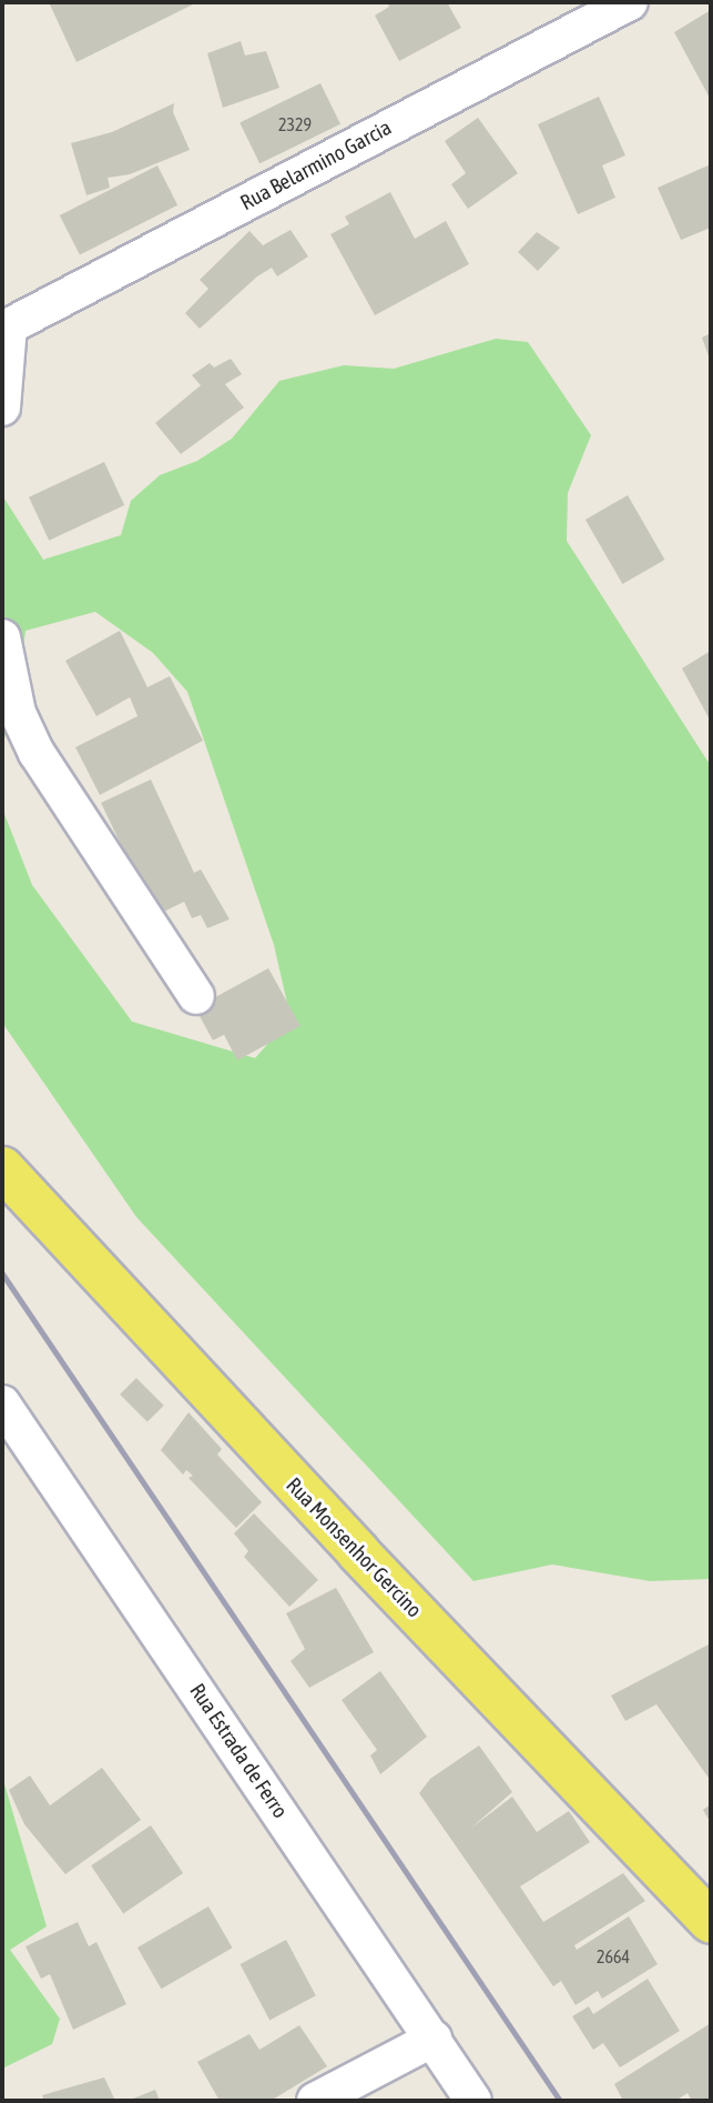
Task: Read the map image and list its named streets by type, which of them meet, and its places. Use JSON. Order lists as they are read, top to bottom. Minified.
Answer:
{"streets":{"main road":["Rua Monsenhor Gercino"],"street":["Rua Belarmino Garcia","Rua Estrada de Ferro"]},"house_numbers":["2329","2664"]}
